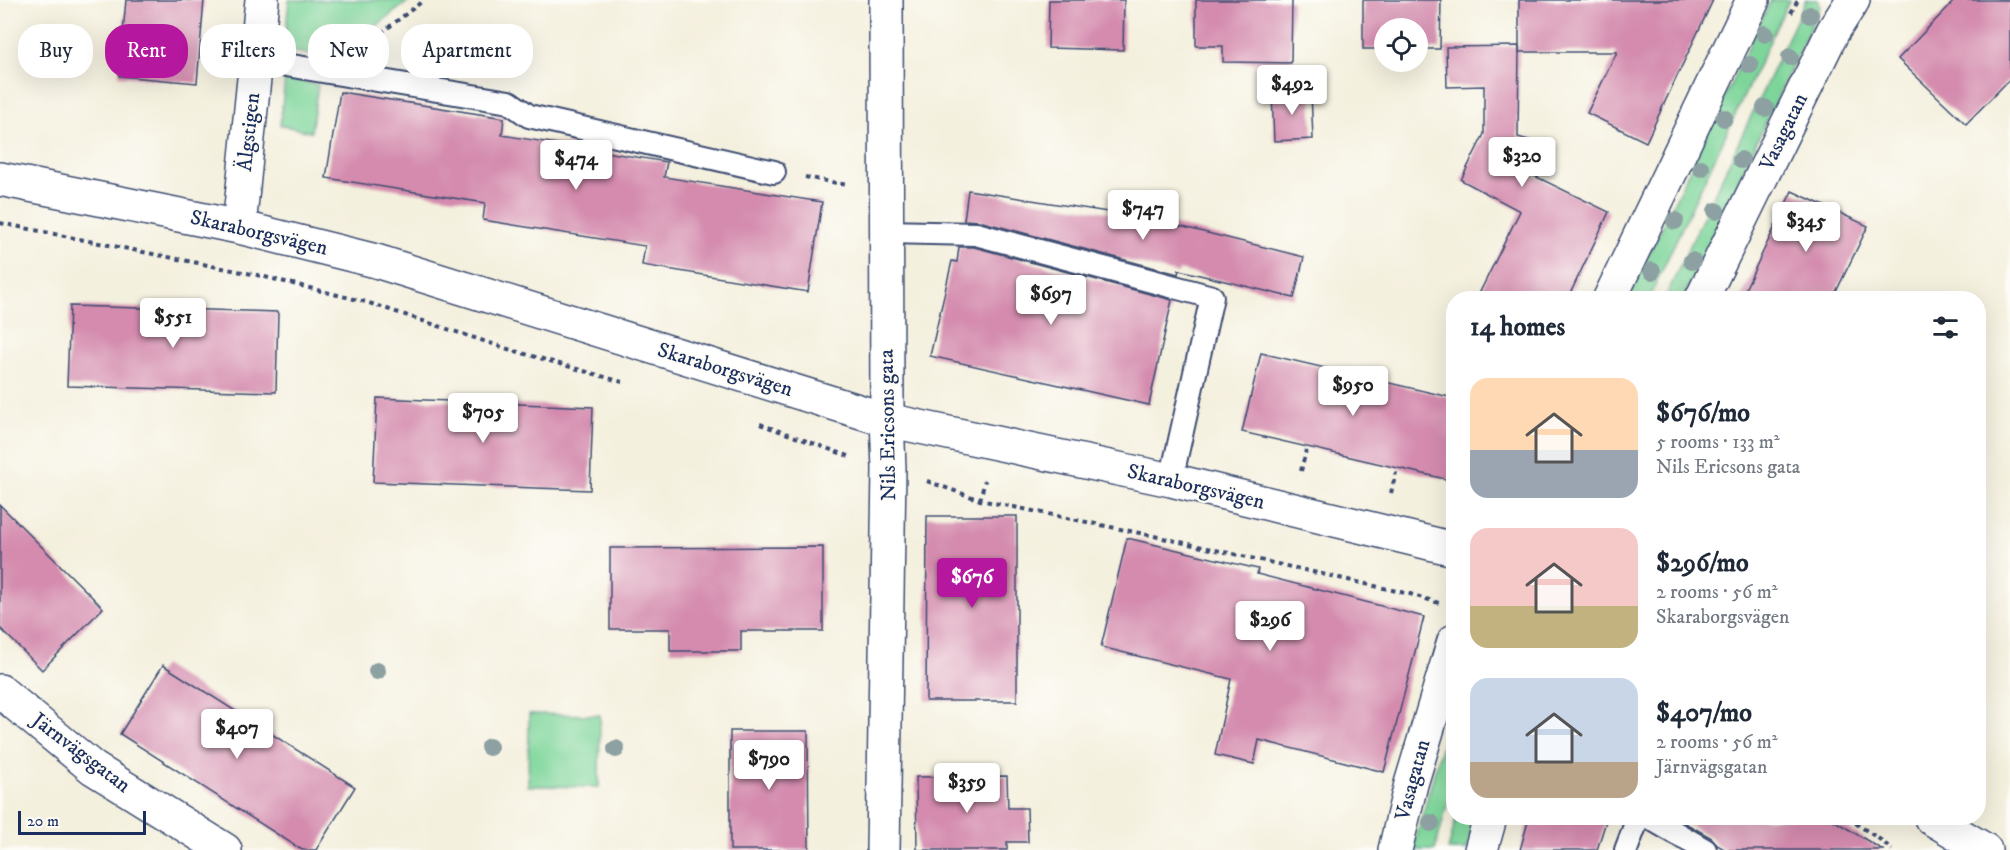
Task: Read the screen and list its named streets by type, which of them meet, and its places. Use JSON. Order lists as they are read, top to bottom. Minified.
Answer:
{"streets":{"street":["Älgstigen","Vasagatan","Skaraborgsvägen","Nils Ericsons gata","Järnvägsgatan"]},"crossings":[["Älgstigen","Skaraborgsvägen"],["Skaraborgsvägen","Nils Ericsons gata"]],"scale_bar":"20 m","page":{"chip":["Buy","Rent","Filters","New","Apartment"],"price":["$492","$320","$474","$747","$345","$697","$551","$950","$705","$676","$296","$407","$790","$359"],"heading":"14 homes","list":[{"name":"$676/mo","note":"5 rooms · 133 m² · Nils Ericsons gata"},{"name":"$296/mo","note":"2 rooms · 56 m² · Skaraborgsvägen"},{"name":"$407/mo","note":"2 rooms · 56 m² · Järnvägsgatan"}],"scale":"20 m"}}
